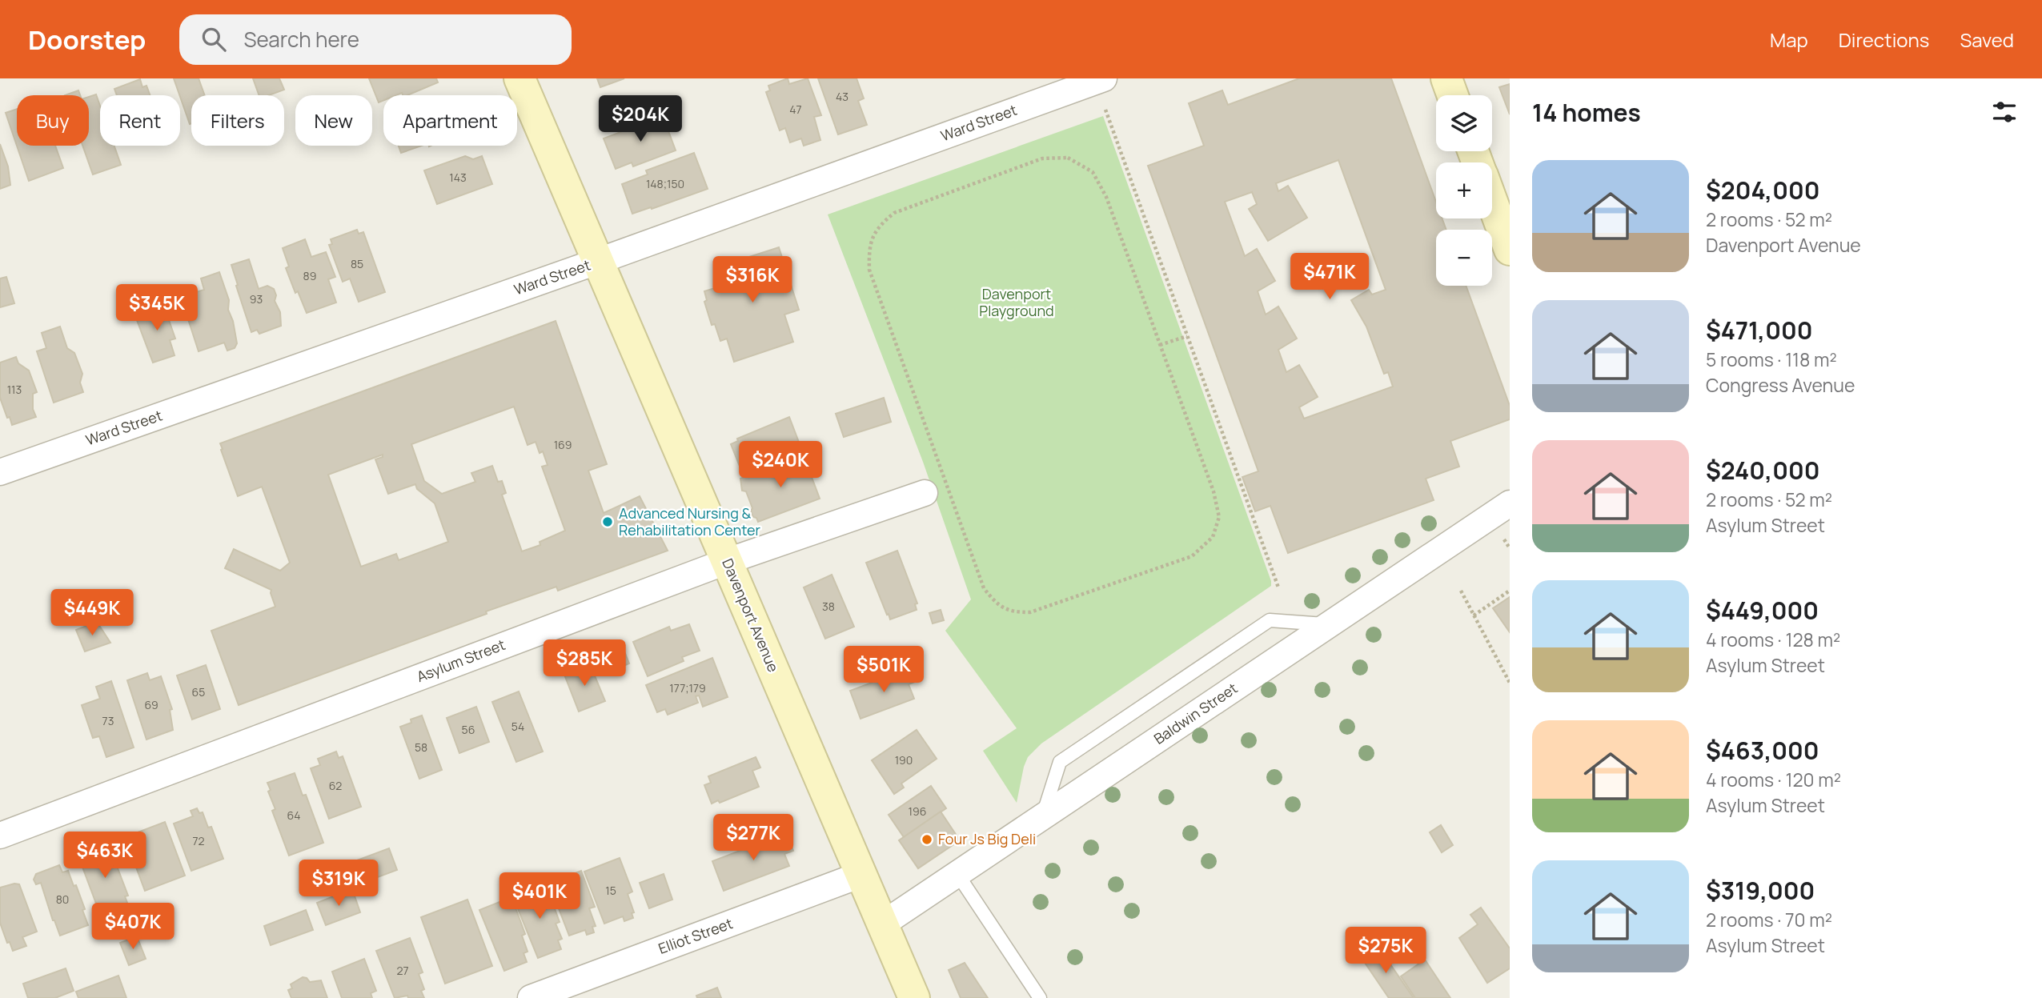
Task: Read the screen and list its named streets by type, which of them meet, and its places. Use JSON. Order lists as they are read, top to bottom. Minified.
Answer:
{"streets":{"main road":["Davenport Avenue"],"street":["Ward Street","Asylum Street","Baldwin Street","Elliot Street"]},"crossings":[["Ward Street","Davenport Avenue"],["Davenport Avenue","Asylum Street"],["Davenport Avenue","Baldwin Street"],["Davenport Avenue","Elliot Street"]],"parks":["Davenport Playground"],"places":["Advanced Nursing & Rehabilitation Center","Four Js Big Deli"],"house_numbers":["43","47","143","148;150","85","89","93","113","169","38","177;179","65","69","73","54","56","58","190","62","196","64","72","15","80","27"],"page":{"header":"Doorstep","search":"Search here","nav":["Map","Directions","Saved"],"heading":"14 homes","map_buttons":["+","−"],"price":["$204K","$471K","$316K","$345K","$240K","$449K","$285K","$501K","$277K","$463K","$319K","$401K","$407K","$275K"],"chip":["Buy","Rent","Filters","New","Apartment"],"list":[{"name":"$204,000","note":"2 rooms · 52 m² · Davenport Avenue"},{"name":"$471,000","note":"5 rooms · 118 m² · Congress Avenue"},{"name":"$240,000","note":"2 rooms · 52 m² · Asylum Street"},{"name":"$449,000","note":"4 rooms · 128 m² · Asylum Street"},{"name":"$463,000","note":"4 rooms · 120 m² · Asylum Street"},{"name":"$319,000","note":"2 rooms · 70 m² · Asylum Street"}]}}
